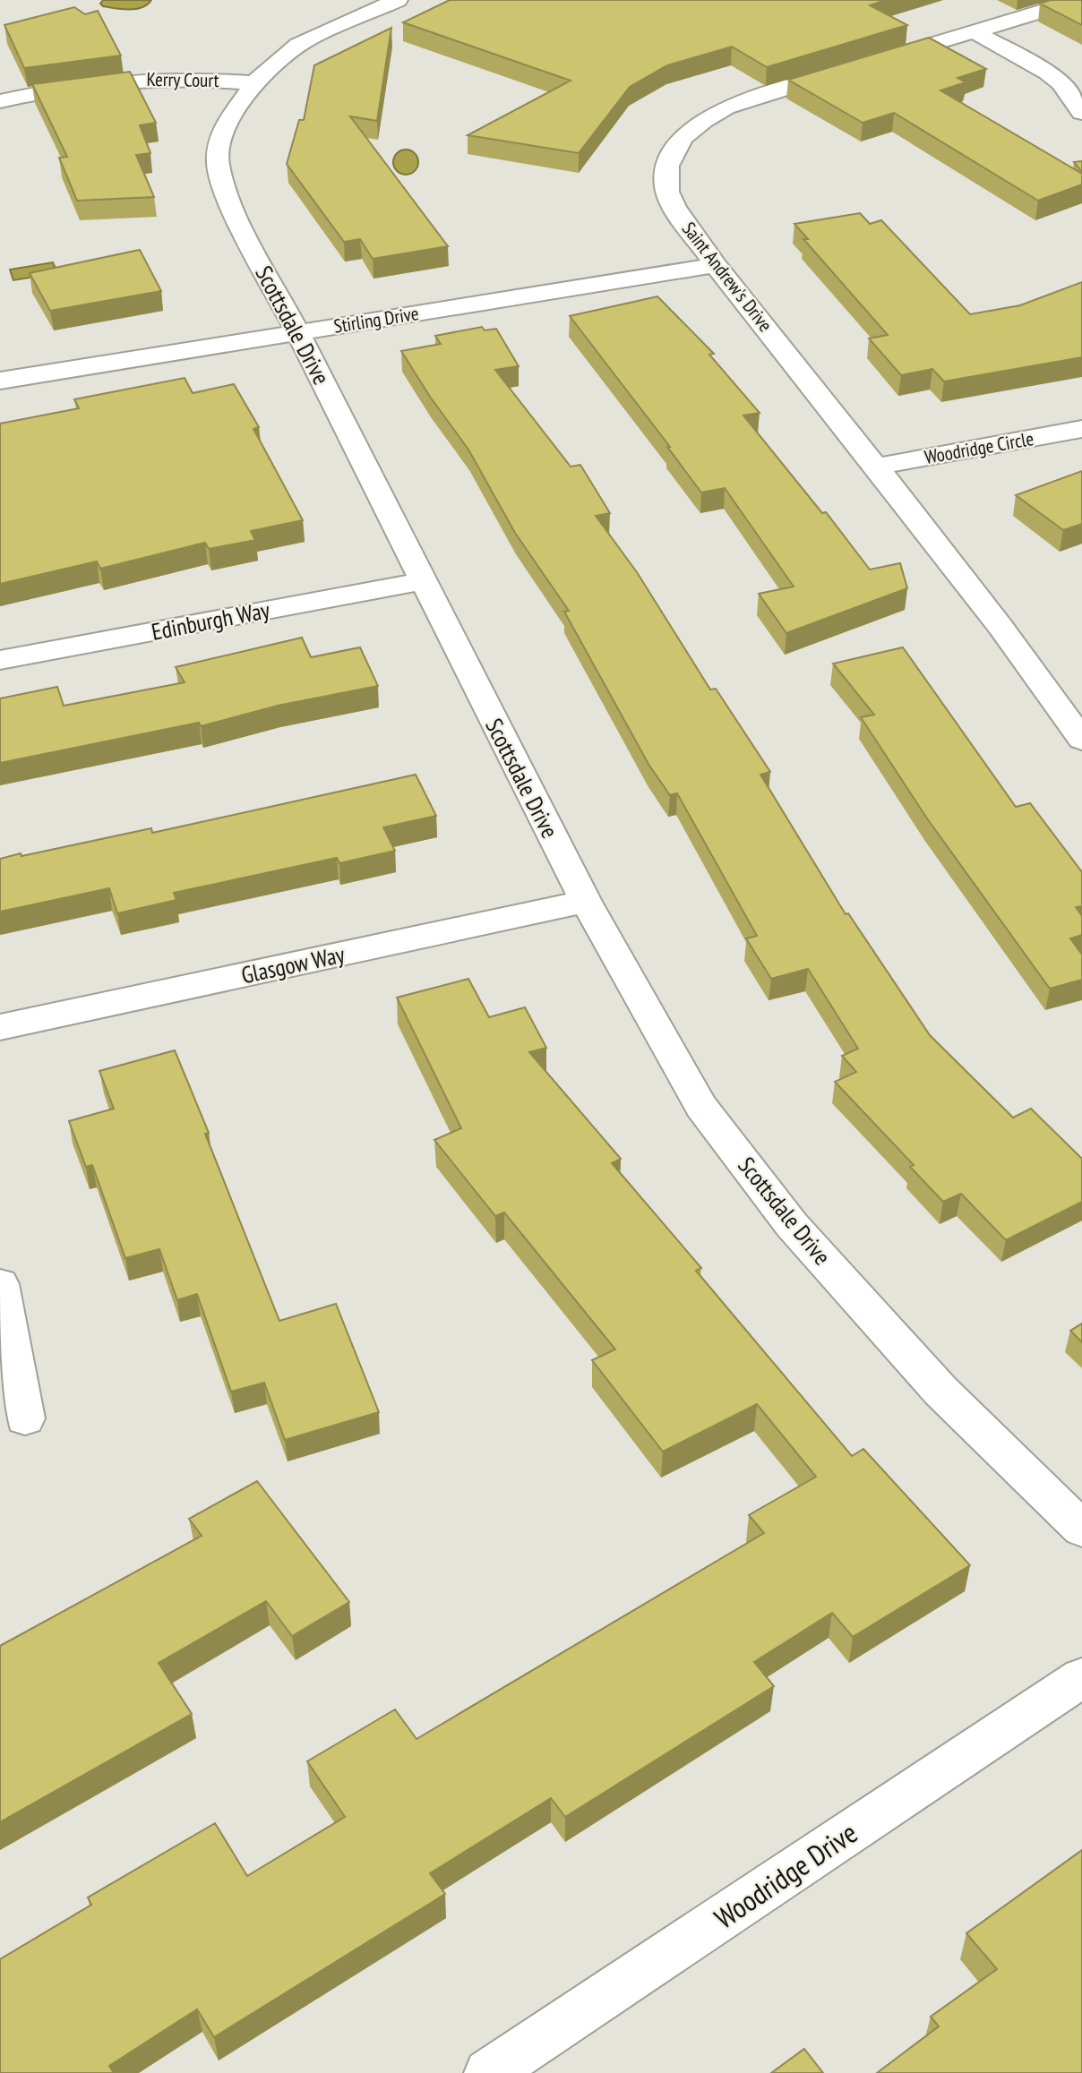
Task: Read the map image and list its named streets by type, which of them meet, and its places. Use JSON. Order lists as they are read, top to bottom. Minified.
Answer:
{"streets":{"street":["Kerry Court","Saint Andrew's Drive","Stirling Drive","Scottsdale Drive","Woodridge Circle","Edinburgh Way","Glasgow Way","Woodridge Drive"]},"crossings":[["Kerry Court","Scottsdale Drive"],["Saint Andrew's Drive","Stirling Drive"],["Saint Andrew's Drive","Woodridge Circle"],["Stirling Drive","Scottsdale Drive"],["Scottsdale Drive","Edinburgh Way"],["Scottsdale Drive","Glasgow Way"]]}
